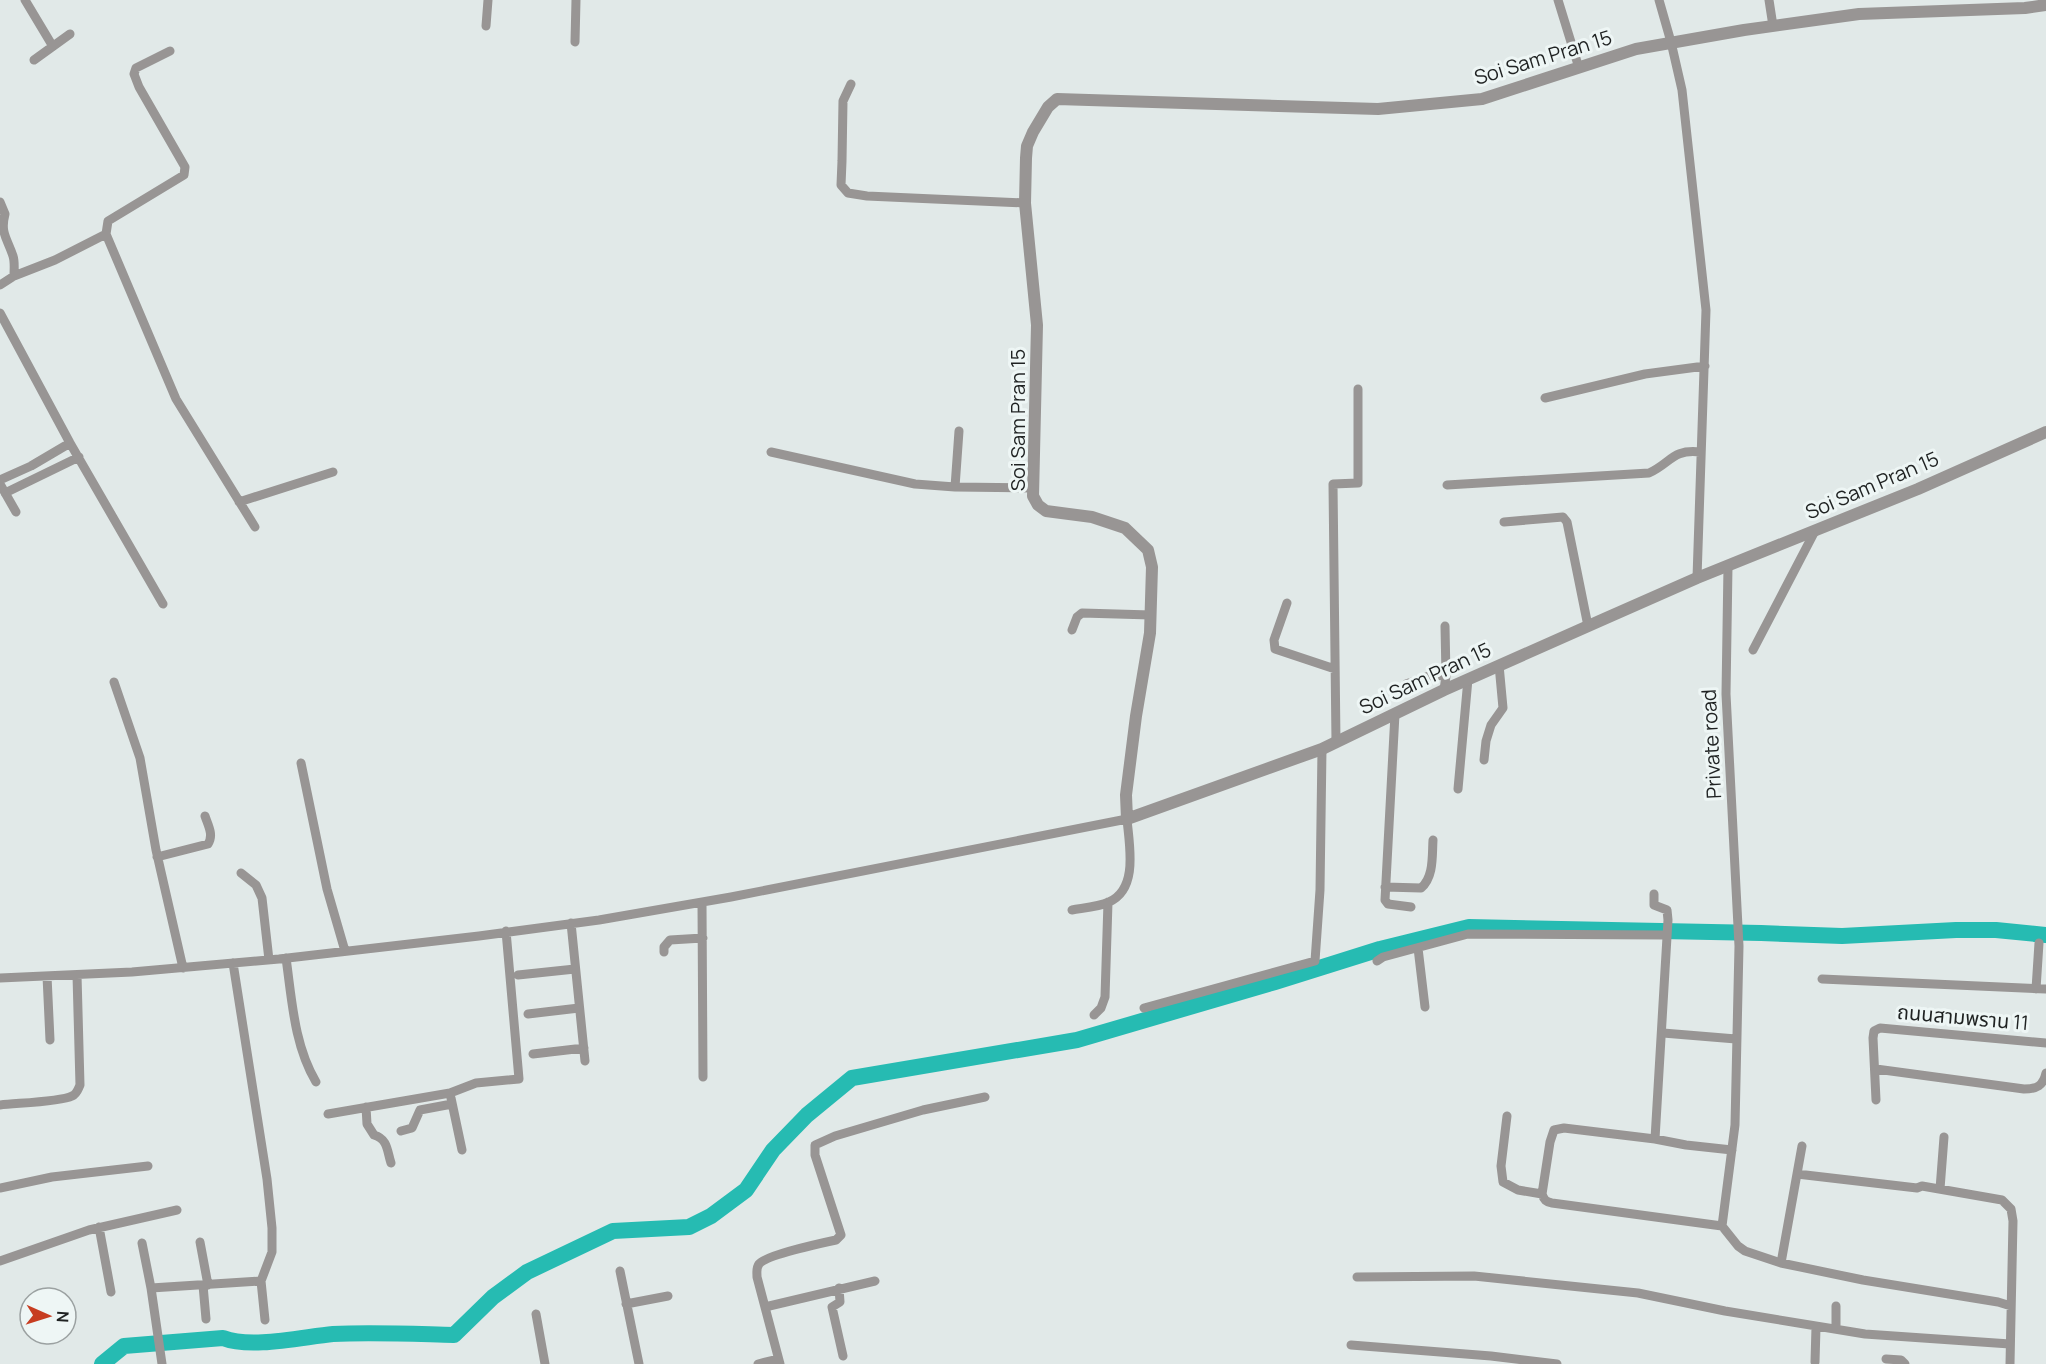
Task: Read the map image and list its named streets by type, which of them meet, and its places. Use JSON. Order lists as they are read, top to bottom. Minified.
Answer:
{"streets":{"street":["Soi Sam Pran 15","Private road","ถนนสามพราน 11"]},"crossings":[["Soi Sam Pran 15","Private road"]],"north":"right"}
